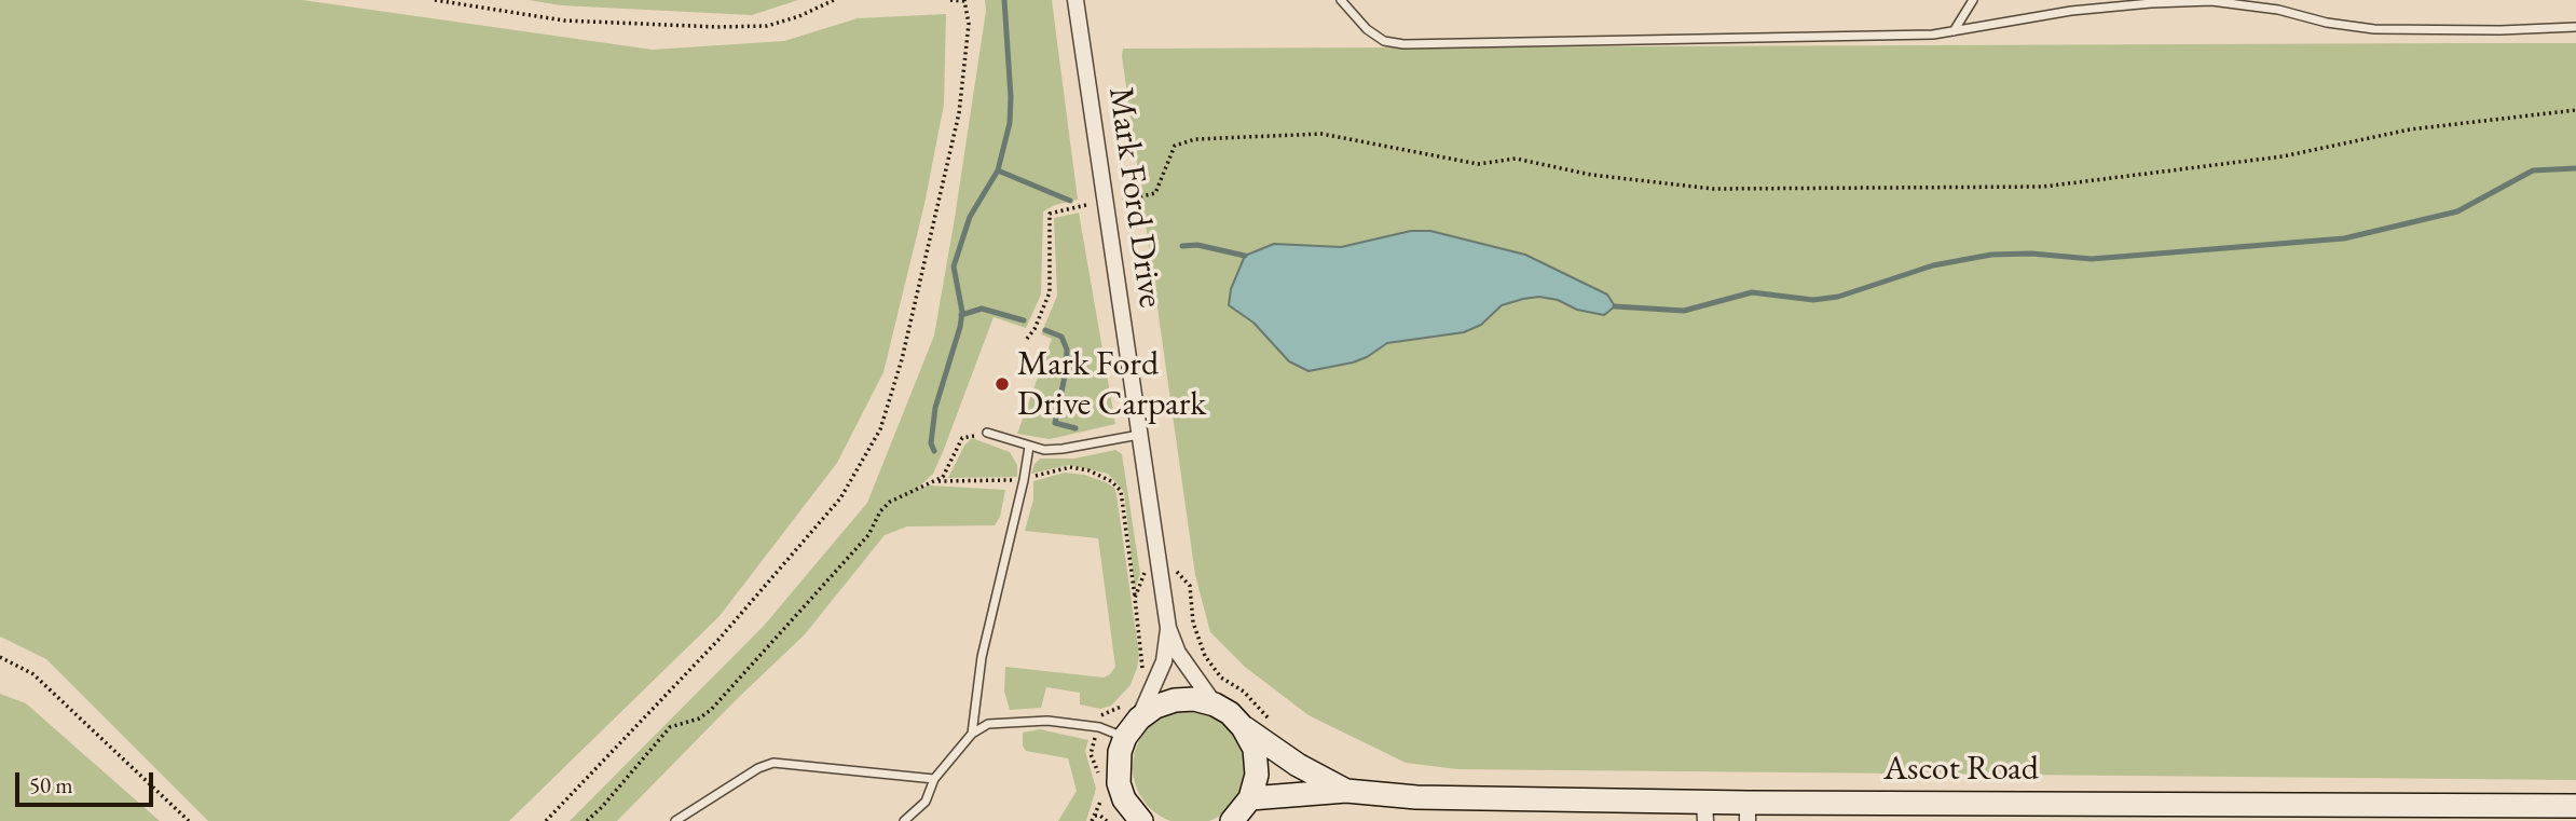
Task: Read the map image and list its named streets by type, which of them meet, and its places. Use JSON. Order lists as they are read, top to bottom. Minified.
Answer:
{"streets":{"street":["Mark Ford Drive","Ascot Road"]},"crossings":[["Mark Ford Drive","Ascot Road"]],"places":["Mark Ford Drive Carpark"],"scale_bar":"50 m"}
